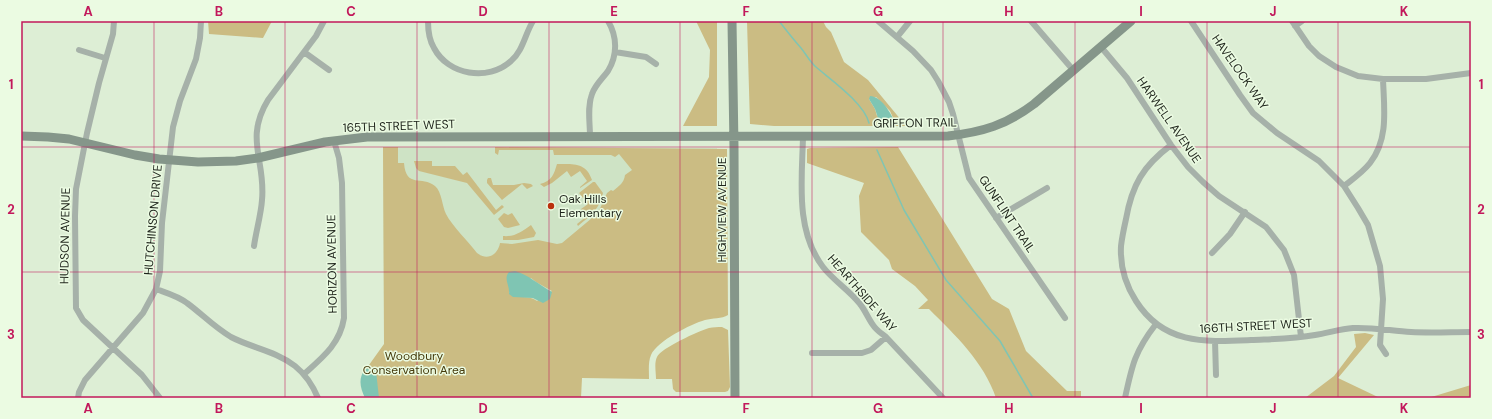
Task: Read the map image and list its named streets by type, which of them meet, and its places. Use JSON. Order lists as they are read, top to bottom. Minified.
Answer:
{"streets":{"street":["HAVELOCK WAY","HARWELL AVENUE","GRIFFON TRAIL","165TH STREET WEST","HIGHVIEW AVENUE","GUNFLINT TRAIL","HUTCHINSON DRIVE","HUDSON AVENUE","HORIZON AVENUE","HEARTHSIDE WAY","166TH STREET WEST"]},"crossings":[["HAVELOCK WAY","166TH STREET WEST"],["HARWELL AVENUE","GRIFFON TRAIL"],["HARWELL AVENUE","166TH STREET WEST"],["GRIFFON TRAIL","165TH STREET WEST"],["GRIFFON TRAIL","HIGHVIEW AVENUE"],["GRIFFON TRAIL","GUNFLINT TRAIL"],["GRIFFON TRAIL","HEARTHSIDE WAY"],["165TH STREET WEST","HIGHVIEW AVENUE"],["165TH STREET WEST","HUTCHINSON DRIVE"],["165TH STREET WEST","HUDSON AVENUE"],["165TH STREET WEST","HORIZON AVENUE"],["HUTCHINSON DRIVE","HUDSON AVENUE"]],"parks":["Woodbury Conservation Area"],"places":["Oak Hills Elementary"],"grid":{"columns":["A","B","C","D","E","F","G","H","I","J","K"],"rows":["1","2","3"]}}
